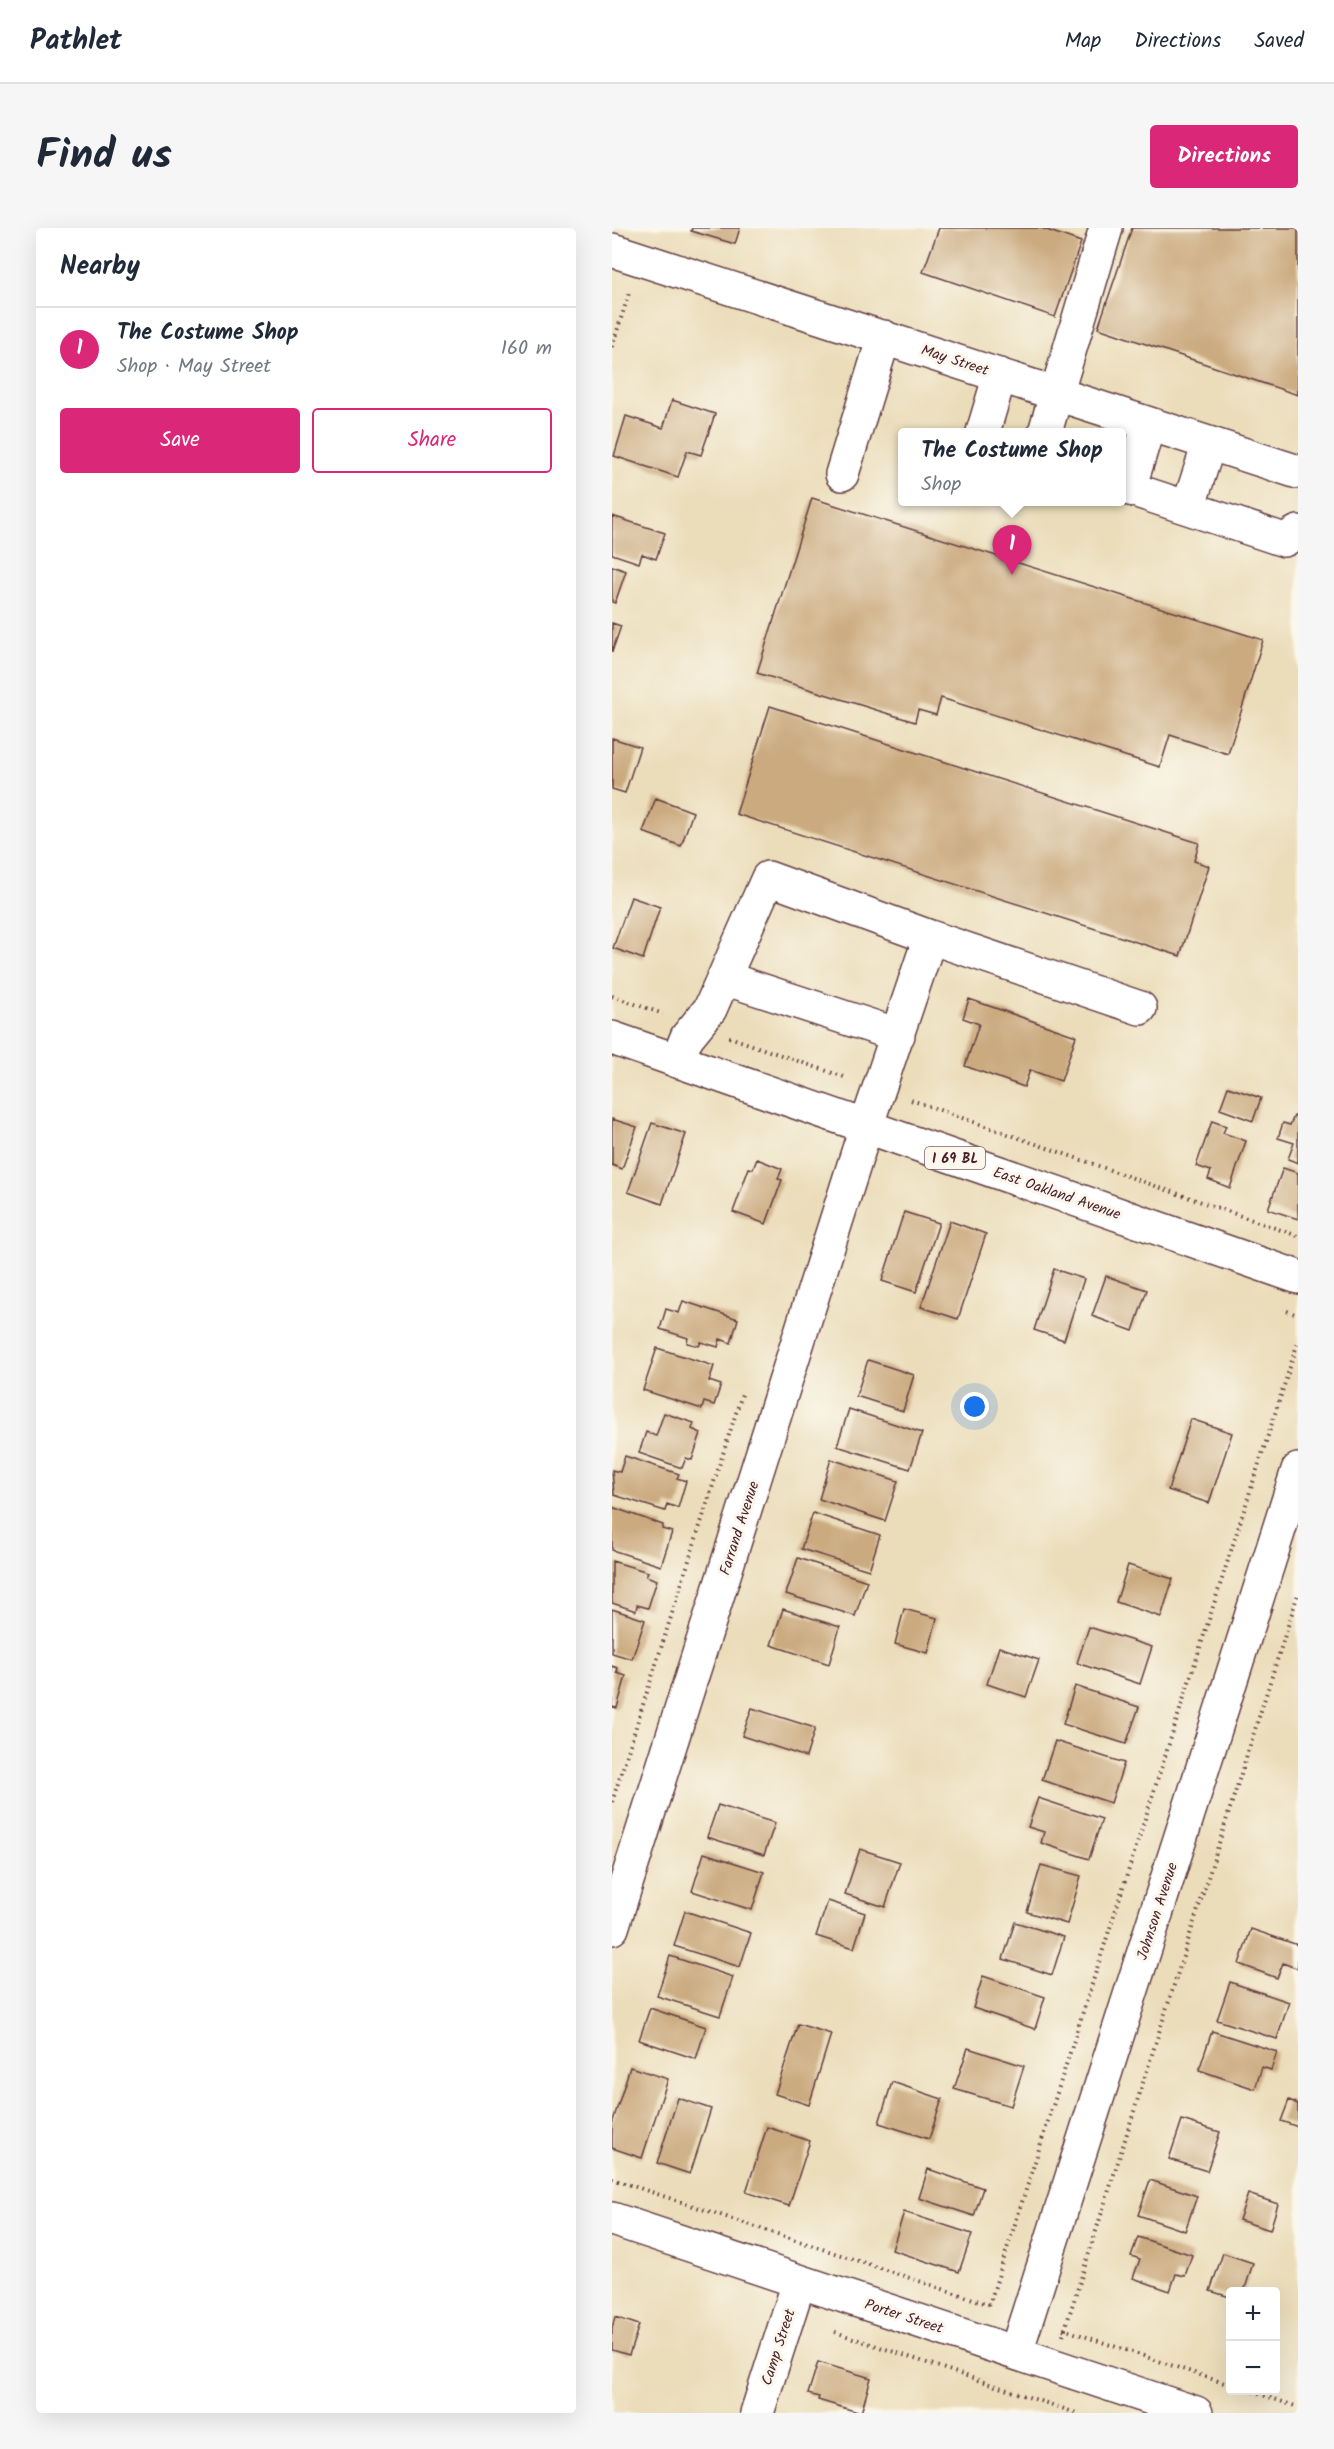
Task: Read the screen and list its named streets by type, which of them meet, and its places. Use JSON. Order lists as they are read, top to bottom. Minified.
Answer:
{"streets":{"street":["May Street","I 69 BL","East Oakland Avenue","Farrand Avenue","Johnson Avenue","Porter Street","Camp Street"]},"crossings":[["East Oakland Avenue","Farrand Avenue"],["Johnson Avenue","Porter Street"],["Porter Street","Camp Street"]],"page":{"header":"Pathlet","nav":["Map","Directions","Saved"],"title":"Find us","buttons":["Directions",["Save","Share"]],"heading":"Nearby","list":[{"mark":"1","name":"The Costume Shop","note":"Shop · May Street","value":"160 m"}],"popup":["The Costume Shop","Shop"],"pins":"1","map_buttons":["+","−"]}}
